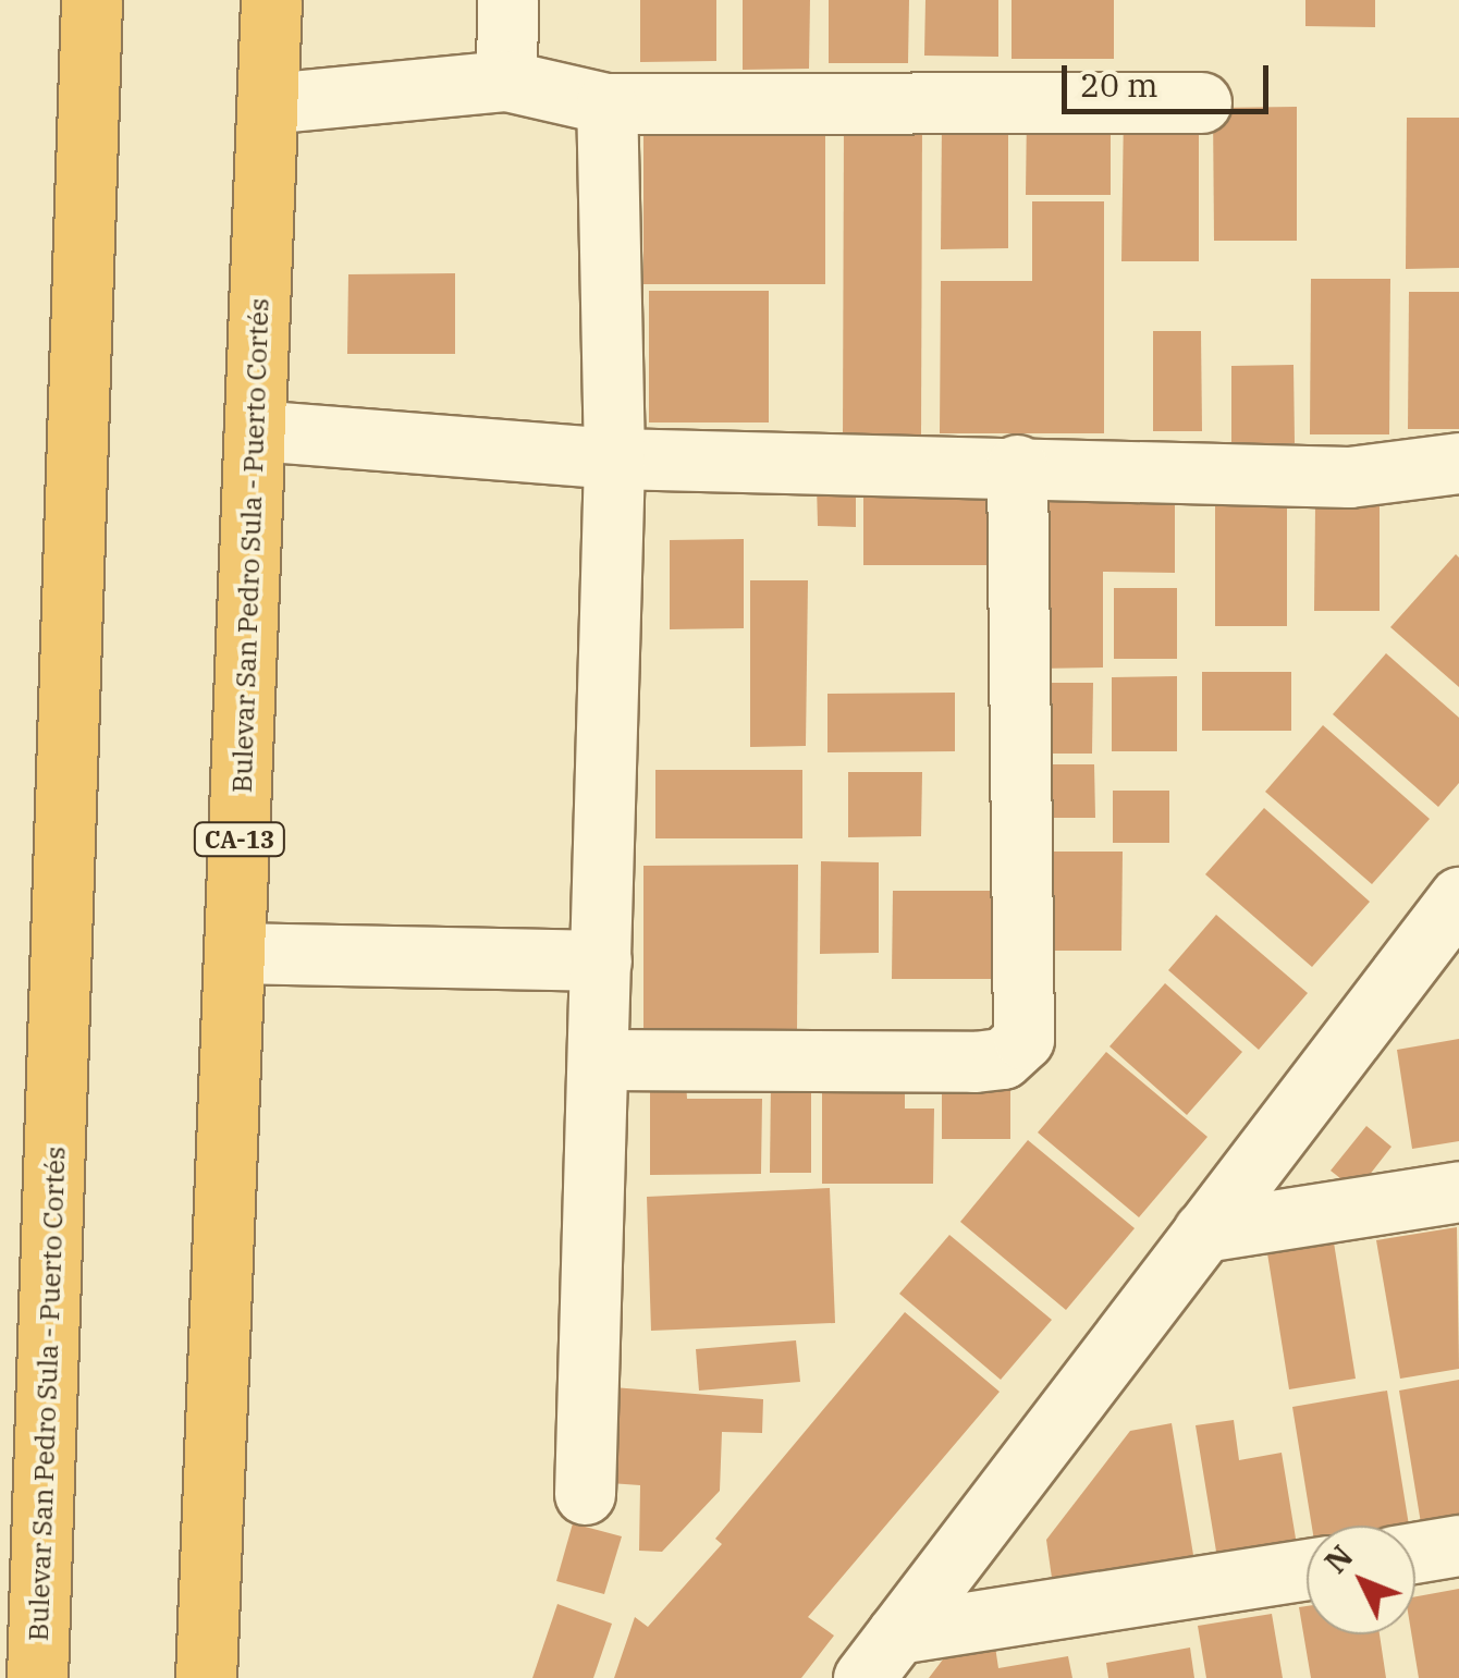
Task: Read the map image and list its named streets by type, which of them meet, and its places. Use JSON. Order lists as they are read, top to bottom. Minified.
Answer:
{"streets":{"highway":["Bulevar San Pedro Sula - Puerto Cortés","CA-13"]},"scale_bar":"20 m","north":"top left"}
